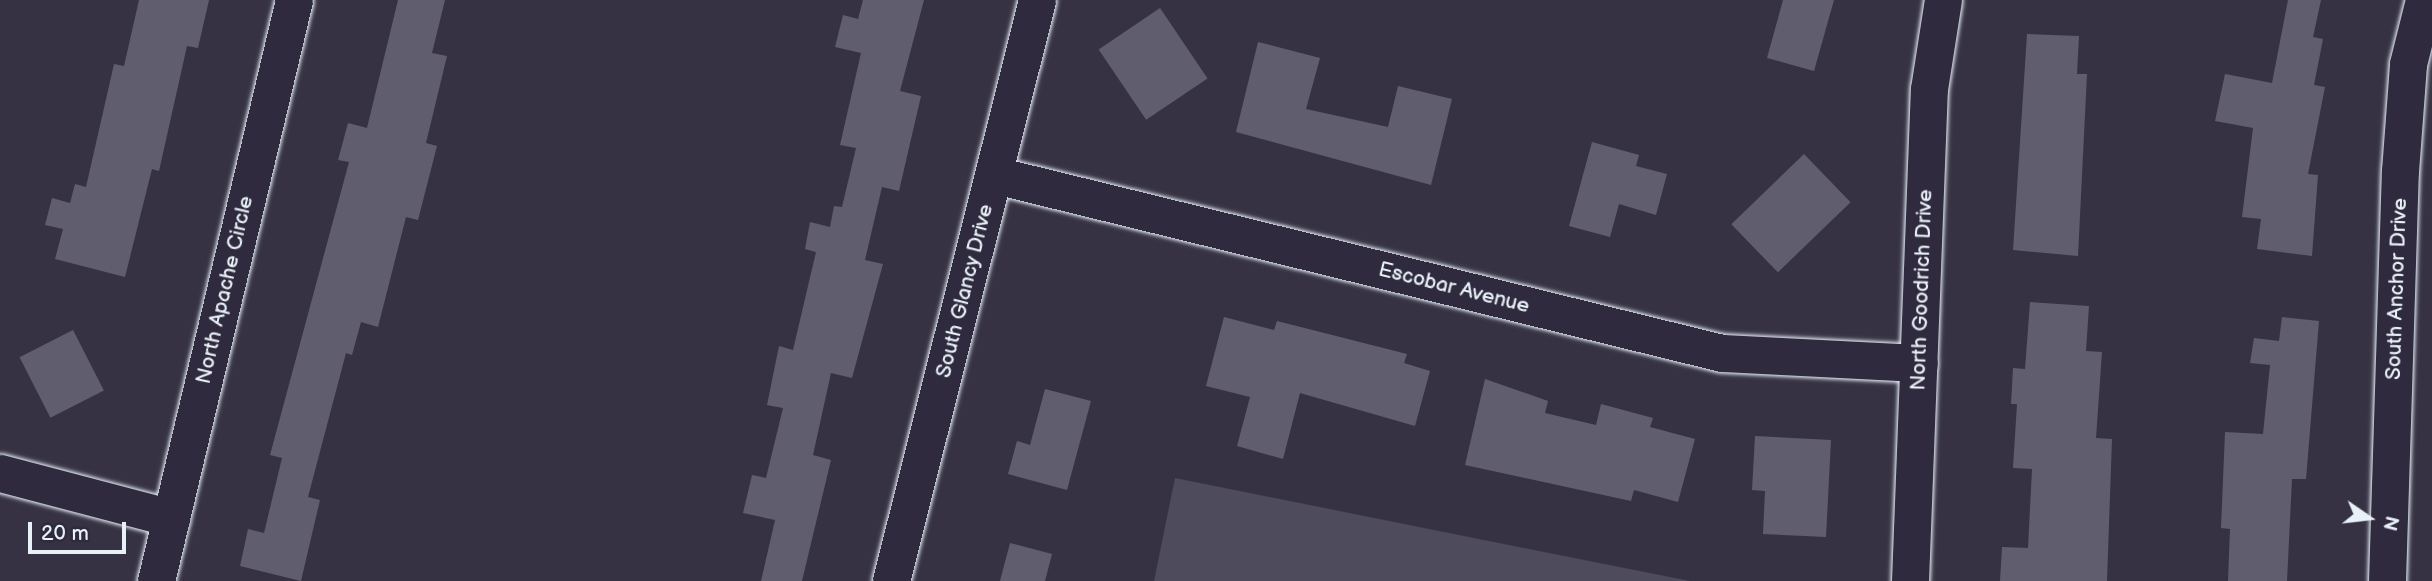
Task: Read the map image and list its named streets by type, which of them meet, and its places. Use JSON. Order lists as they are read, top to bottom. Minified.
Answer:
{"streets":{"street":["Escobar Avenue","South Anchor Drive","North Apache Circle","North Goodrich Drive","South Glancy Drive"]},"crossings":[["Escobar Avenue","North Goodrich Drive"],["Escobar Avenue","South Glancy Drive"]],"scale_bar":"20 m","north":"right"}
